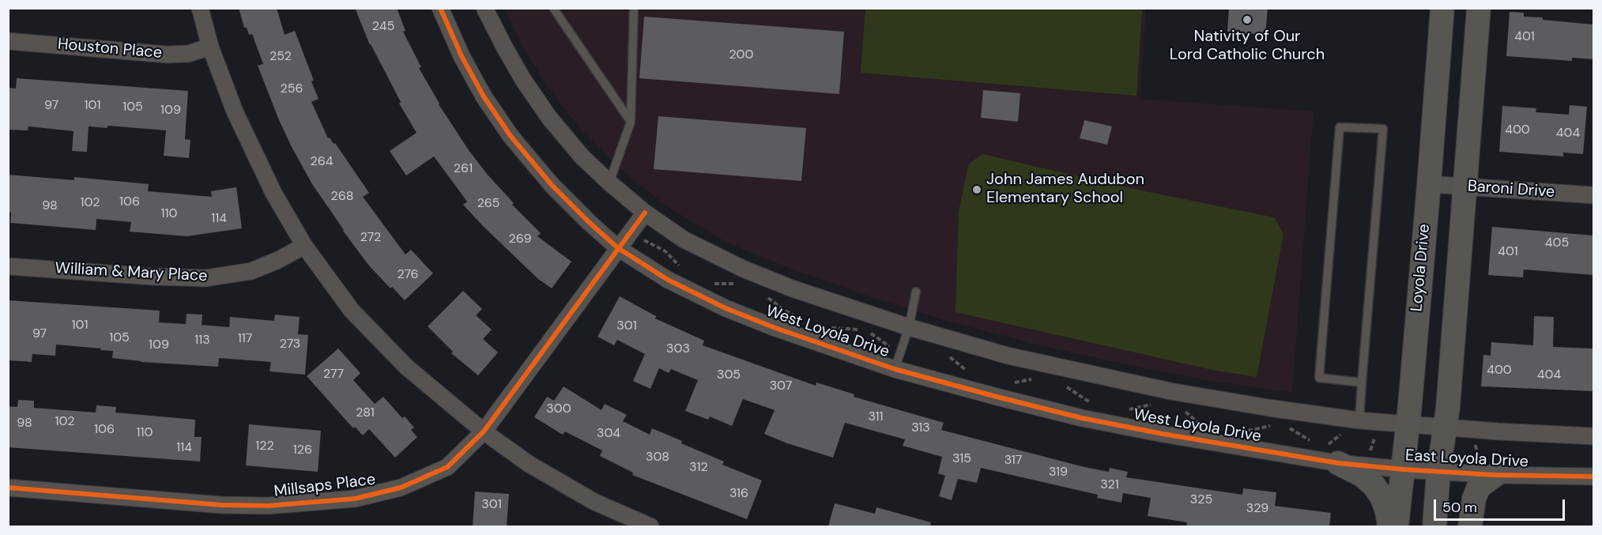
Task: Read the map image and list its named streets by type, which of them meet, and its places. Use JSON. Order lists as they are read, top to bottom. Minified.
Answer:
{"streets":{"main road":["Loyola Drive"],"street":["Houston Place","Baroni Drive","William & Mary Place","West Loyola Drive","East Loyola Drive","Millsaps Place"]},"crossings":[["Baroni Drive","Loyola Drive"],["Loyola Drive","West Loyola Drive"],["Loyola Drive","East Loyola Drive"],["West Loyola Drive","East Loyola Drive"],["West Loyola Drive","Millsaps Place"]],"places":["Nativity of Our Lord Catholic Church","John James Audubon Elementary School"],"house_numbers":["245","401","200","252","256","97","101","105","109","400","404","264","261","268","106","102","265","98","110","114","272","269","405","401","276","101","301","97","105","117","113","273","109","303","400","277","305","404","307","300","281","311","102","98","313","106","110","304","122","114","126","308","315","317","312","319","321","316","325","301","329"],"scale_bar":"50 m"}
